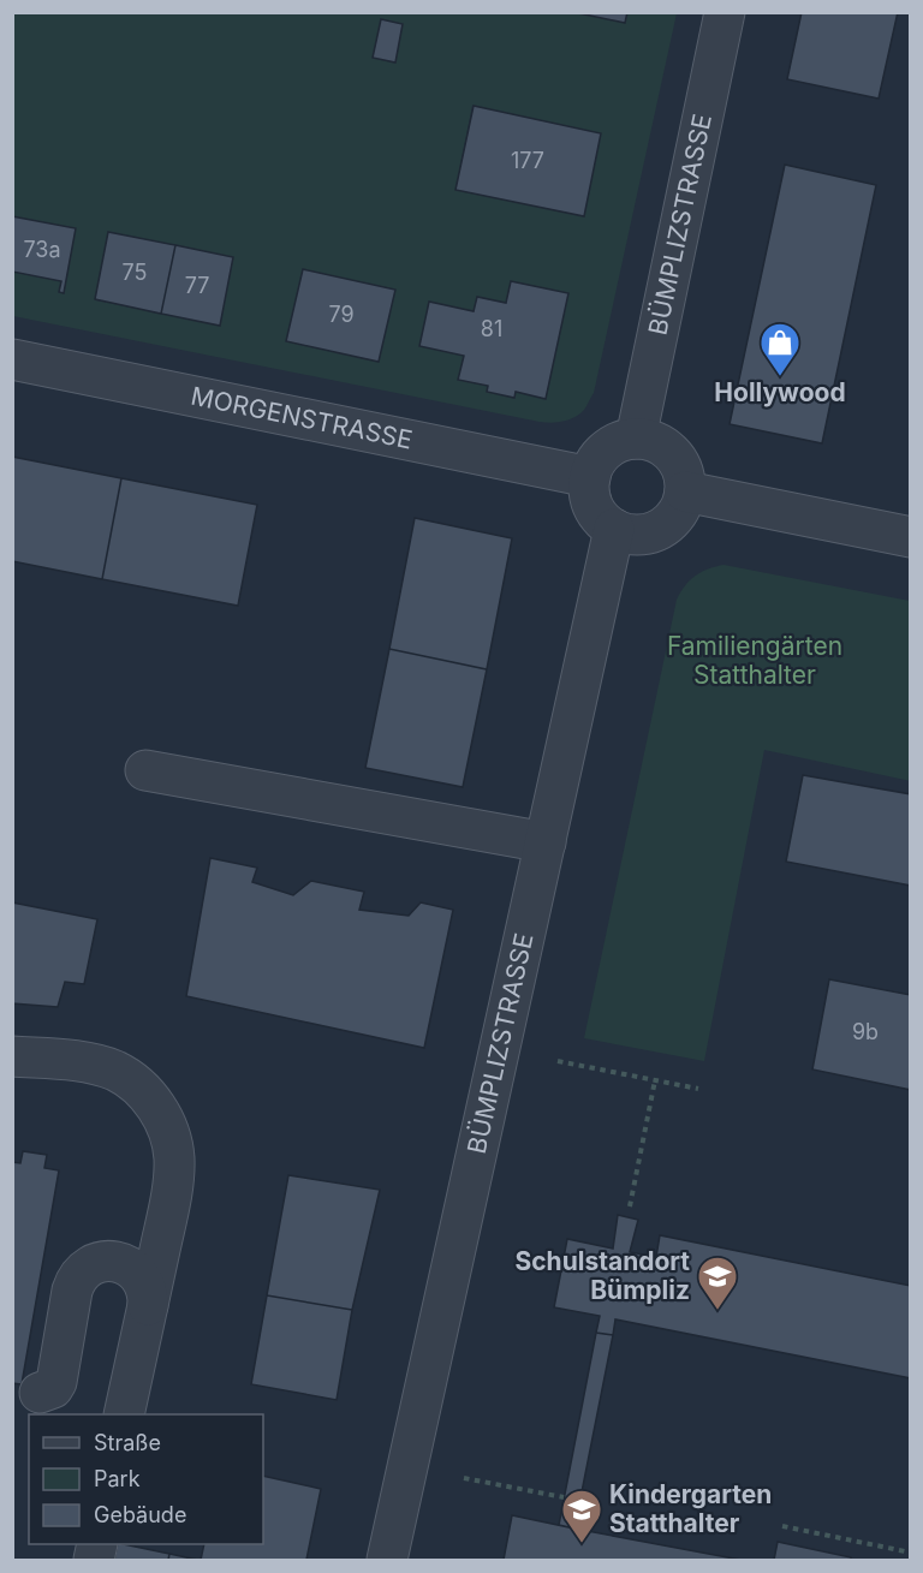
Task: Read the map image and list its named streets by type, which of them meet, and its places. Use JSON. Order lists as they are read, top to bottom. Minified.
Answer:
{"streets":{"street":["BÜMPLIZSTRASSE","MORGENSTRASSE"]},"crossings":[["BÜMPLIZSTRASSE","MORGENSTRASSE"]],"parks":["Familiengärten Statthalter"],"places":{"shop":["Hollywood"],"school or university":["Schulstandort Bümpliz","Kindergarten Statthalter"]},"house_numbers":["177","73a","75","77","79","81","9b"],"legend":["Straße","Park","Gebäude"]}
